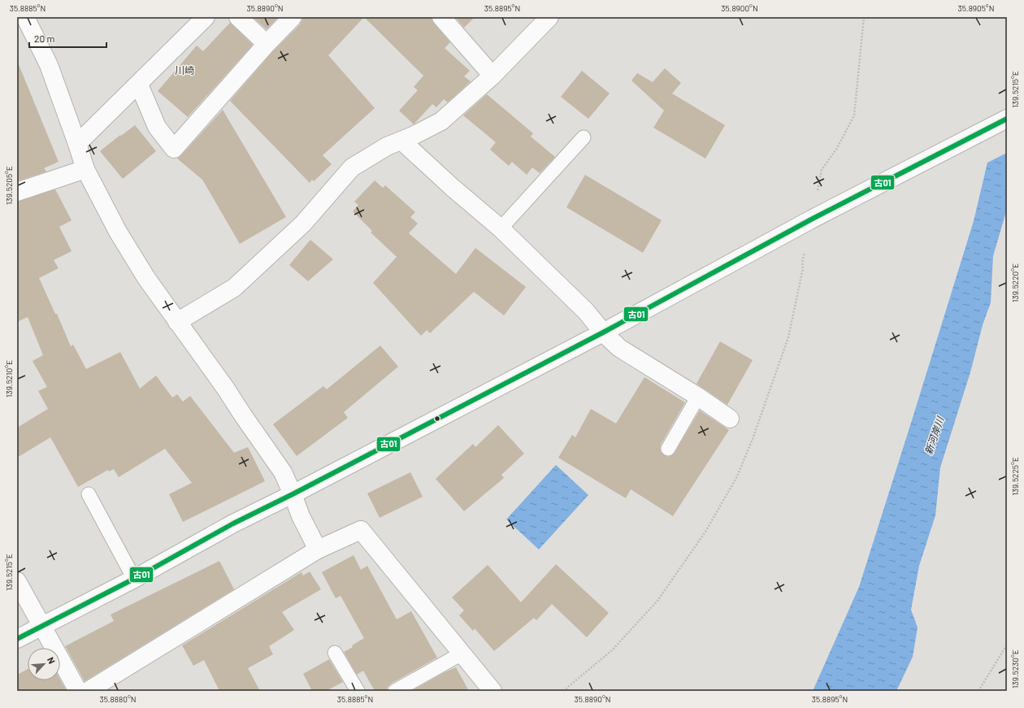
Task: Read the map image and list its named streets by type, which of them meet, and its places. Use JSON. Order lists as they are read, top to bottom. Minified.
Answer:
{"districts":["川崎"],"water":["新河岸川"],"lines":["transit line 古01"],"scale_bar":"20 m","north":"top right","coordinates":["35.8885°N","35.8890°N","35.8895°N","35.8900°N","35.8905°N","139.5215°E","139.5205°E","139.5220°E","139.5210°E","139.5225°E","139.5230°E","35.8880°N"]}
